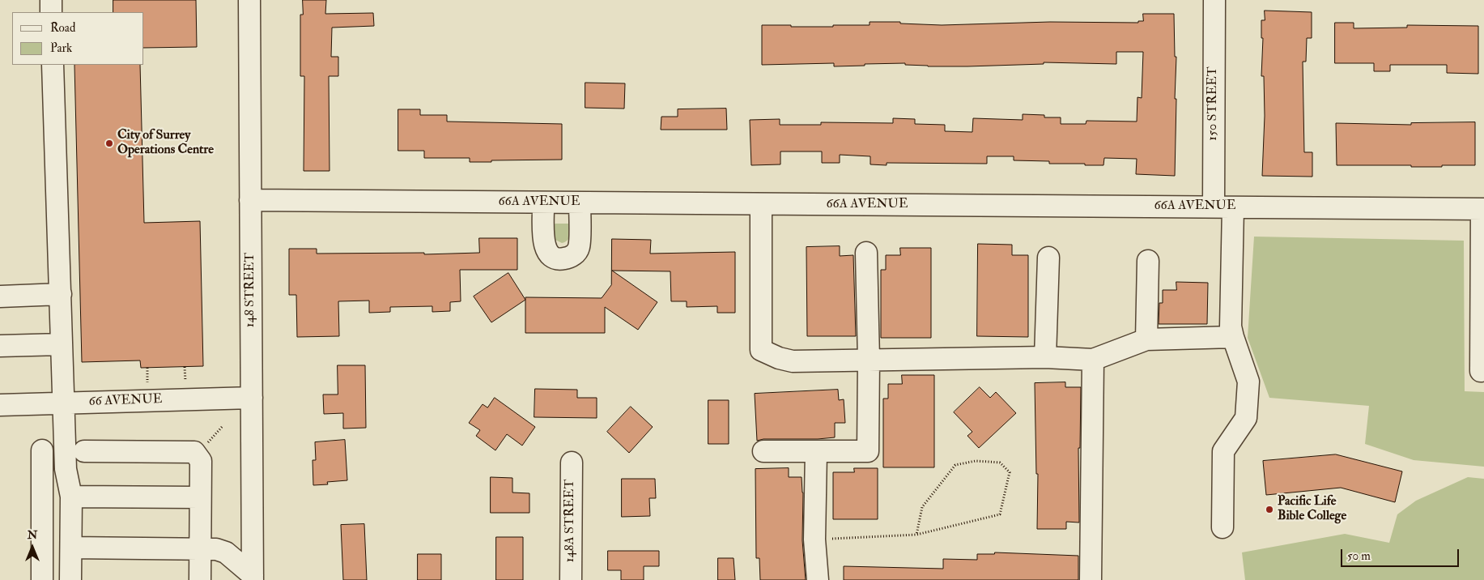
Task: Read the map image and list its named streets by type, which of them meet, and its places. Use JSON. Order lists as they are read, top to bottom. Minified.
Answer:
{"streets":{"street":["150 STREET","66A AVENUE","148 STREET","66 AVENUE","148A STREET"]},"crossings":[["150 STREET","66A AVENUE"],["66A AVENUE","148 STREET"],["148 STREET","66 AVENUE"]],"places":["City of Surrey Operations Centre","Pacific Life Bible College"],"legend":["Road","Park"],"scale_bar":"50 m","north":"top"}
